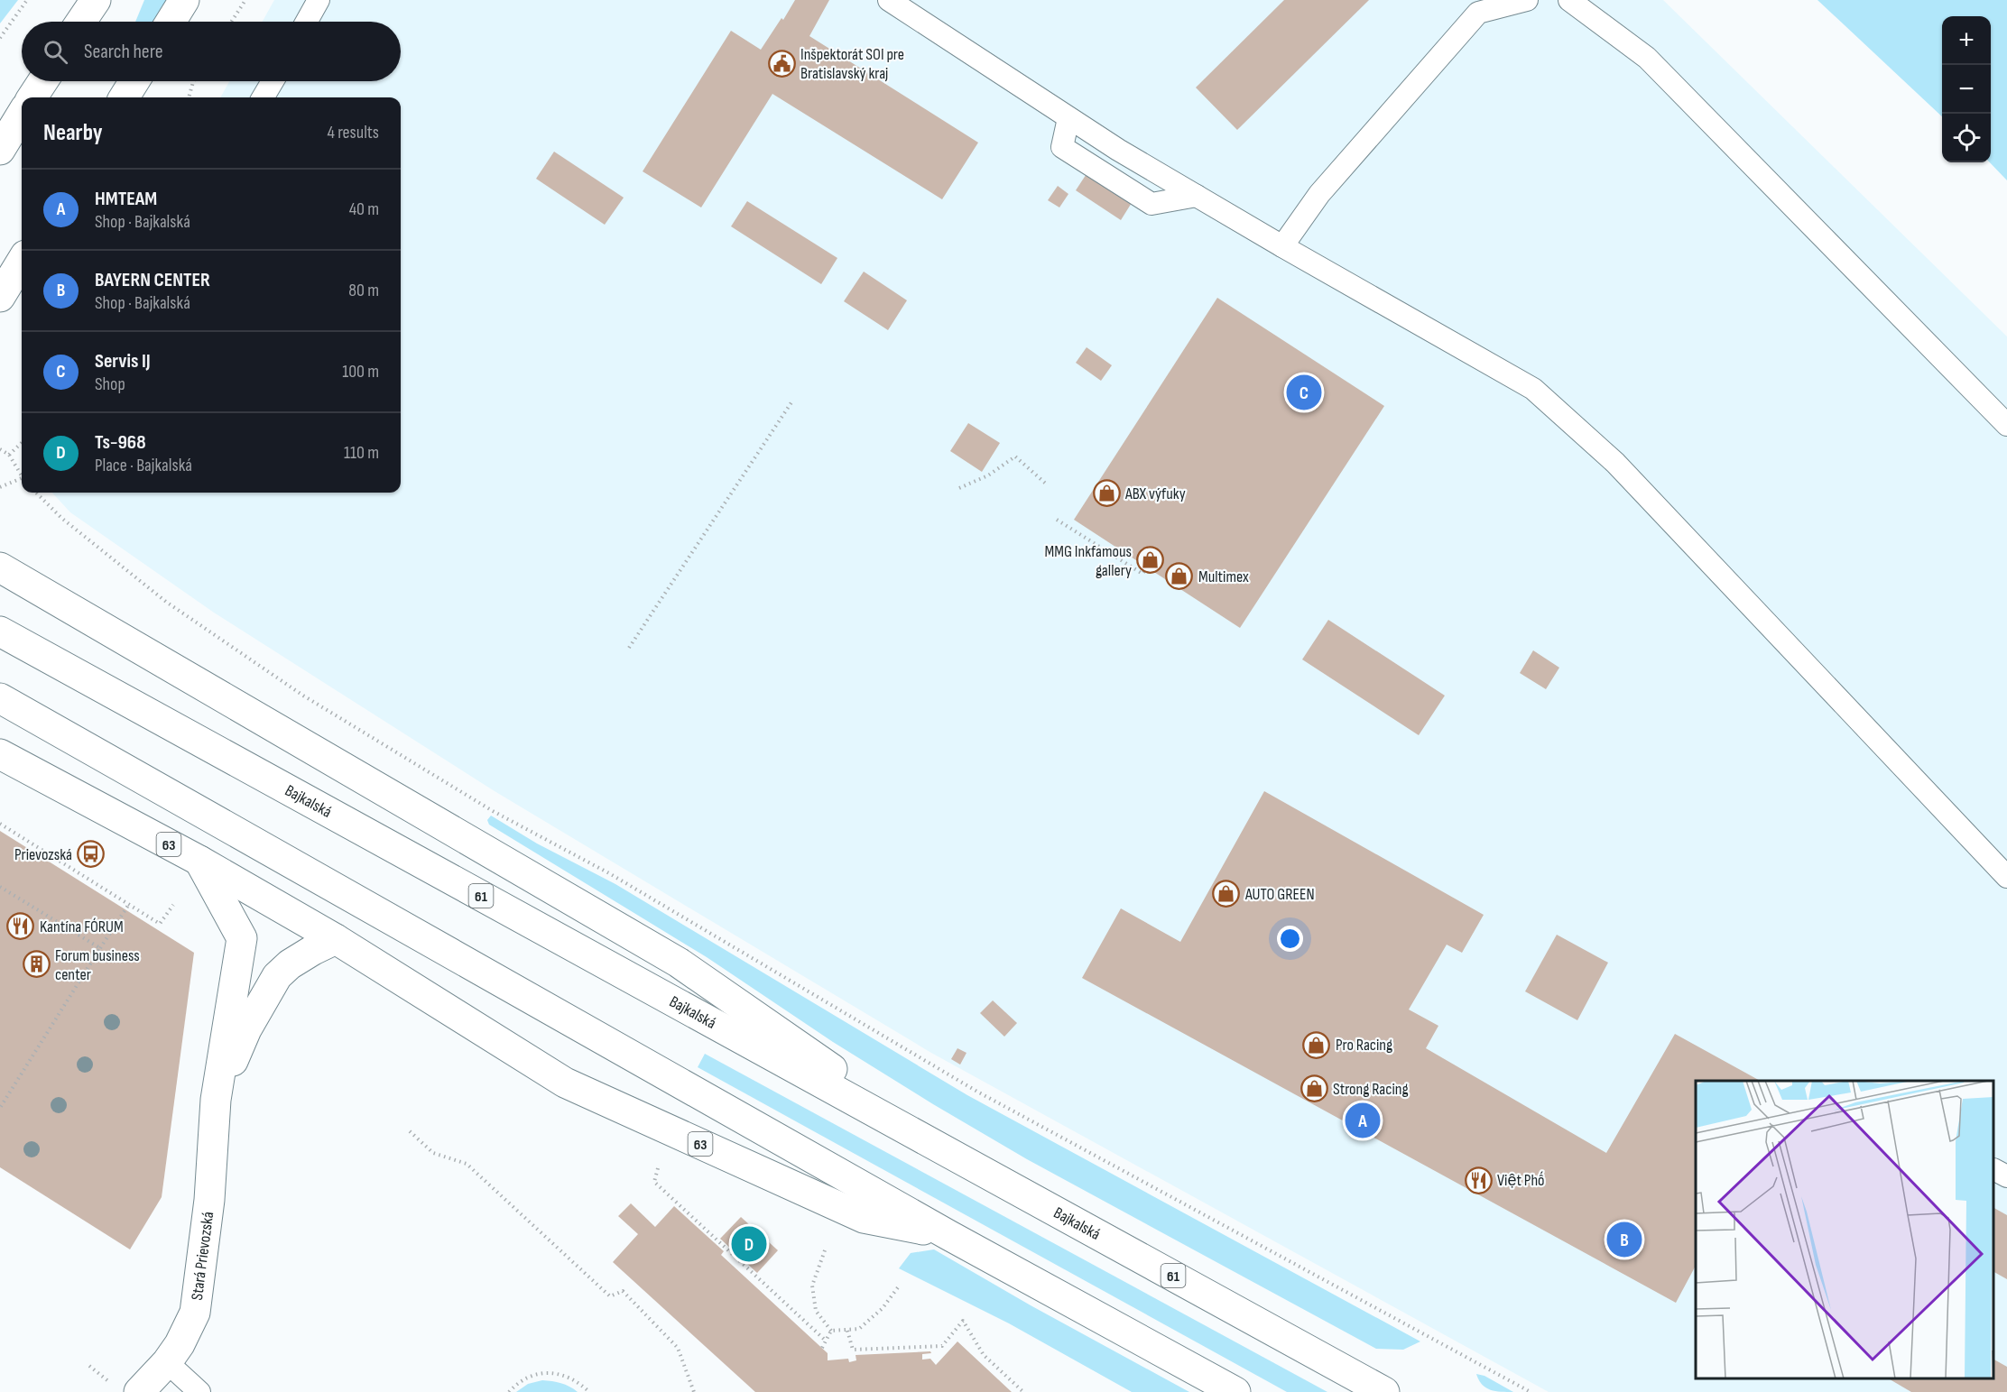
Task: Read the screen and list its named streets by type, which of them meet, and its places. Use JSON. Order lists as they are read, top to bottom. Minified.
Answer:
{"streets":{"main road":["Bajkalská","63","61","Stará Prievozská"]},"crossings":[["63","Stará Prievozská"]],"places":{"public building":["Inšpektorát SOI pre Bratislavský kraj"],"shop":["ABX výfuky","MMG Inkfamous gallery","Multimex","AUTO GREEN","Pro Racing","Strong Racing"],"bus stop":["Prievozská"],"restaurant":["Kantína FÓRUM","Việt Phố"],"building":["Forum business center"]},"page":{"map_buttons":["+","−"],"search":"Search here","heading":["Nearby","4 results"],"list":[{"mark":"A","name":"HMTEAM","note":"Shop · Bajkalská","value":"40 m"},{"mark":"B","name":"BAYERN CENTER","note":"Shop · Bajkalská","value":"80 m"},{"mark":"C","name":"Servis IJ","note":"Shop","value":"100 m"},{"mark":"D","name":"Ts-968","note":"Place · Bajkalská","value":"110 m"}],"pins":["C","A","B","D"]}}
